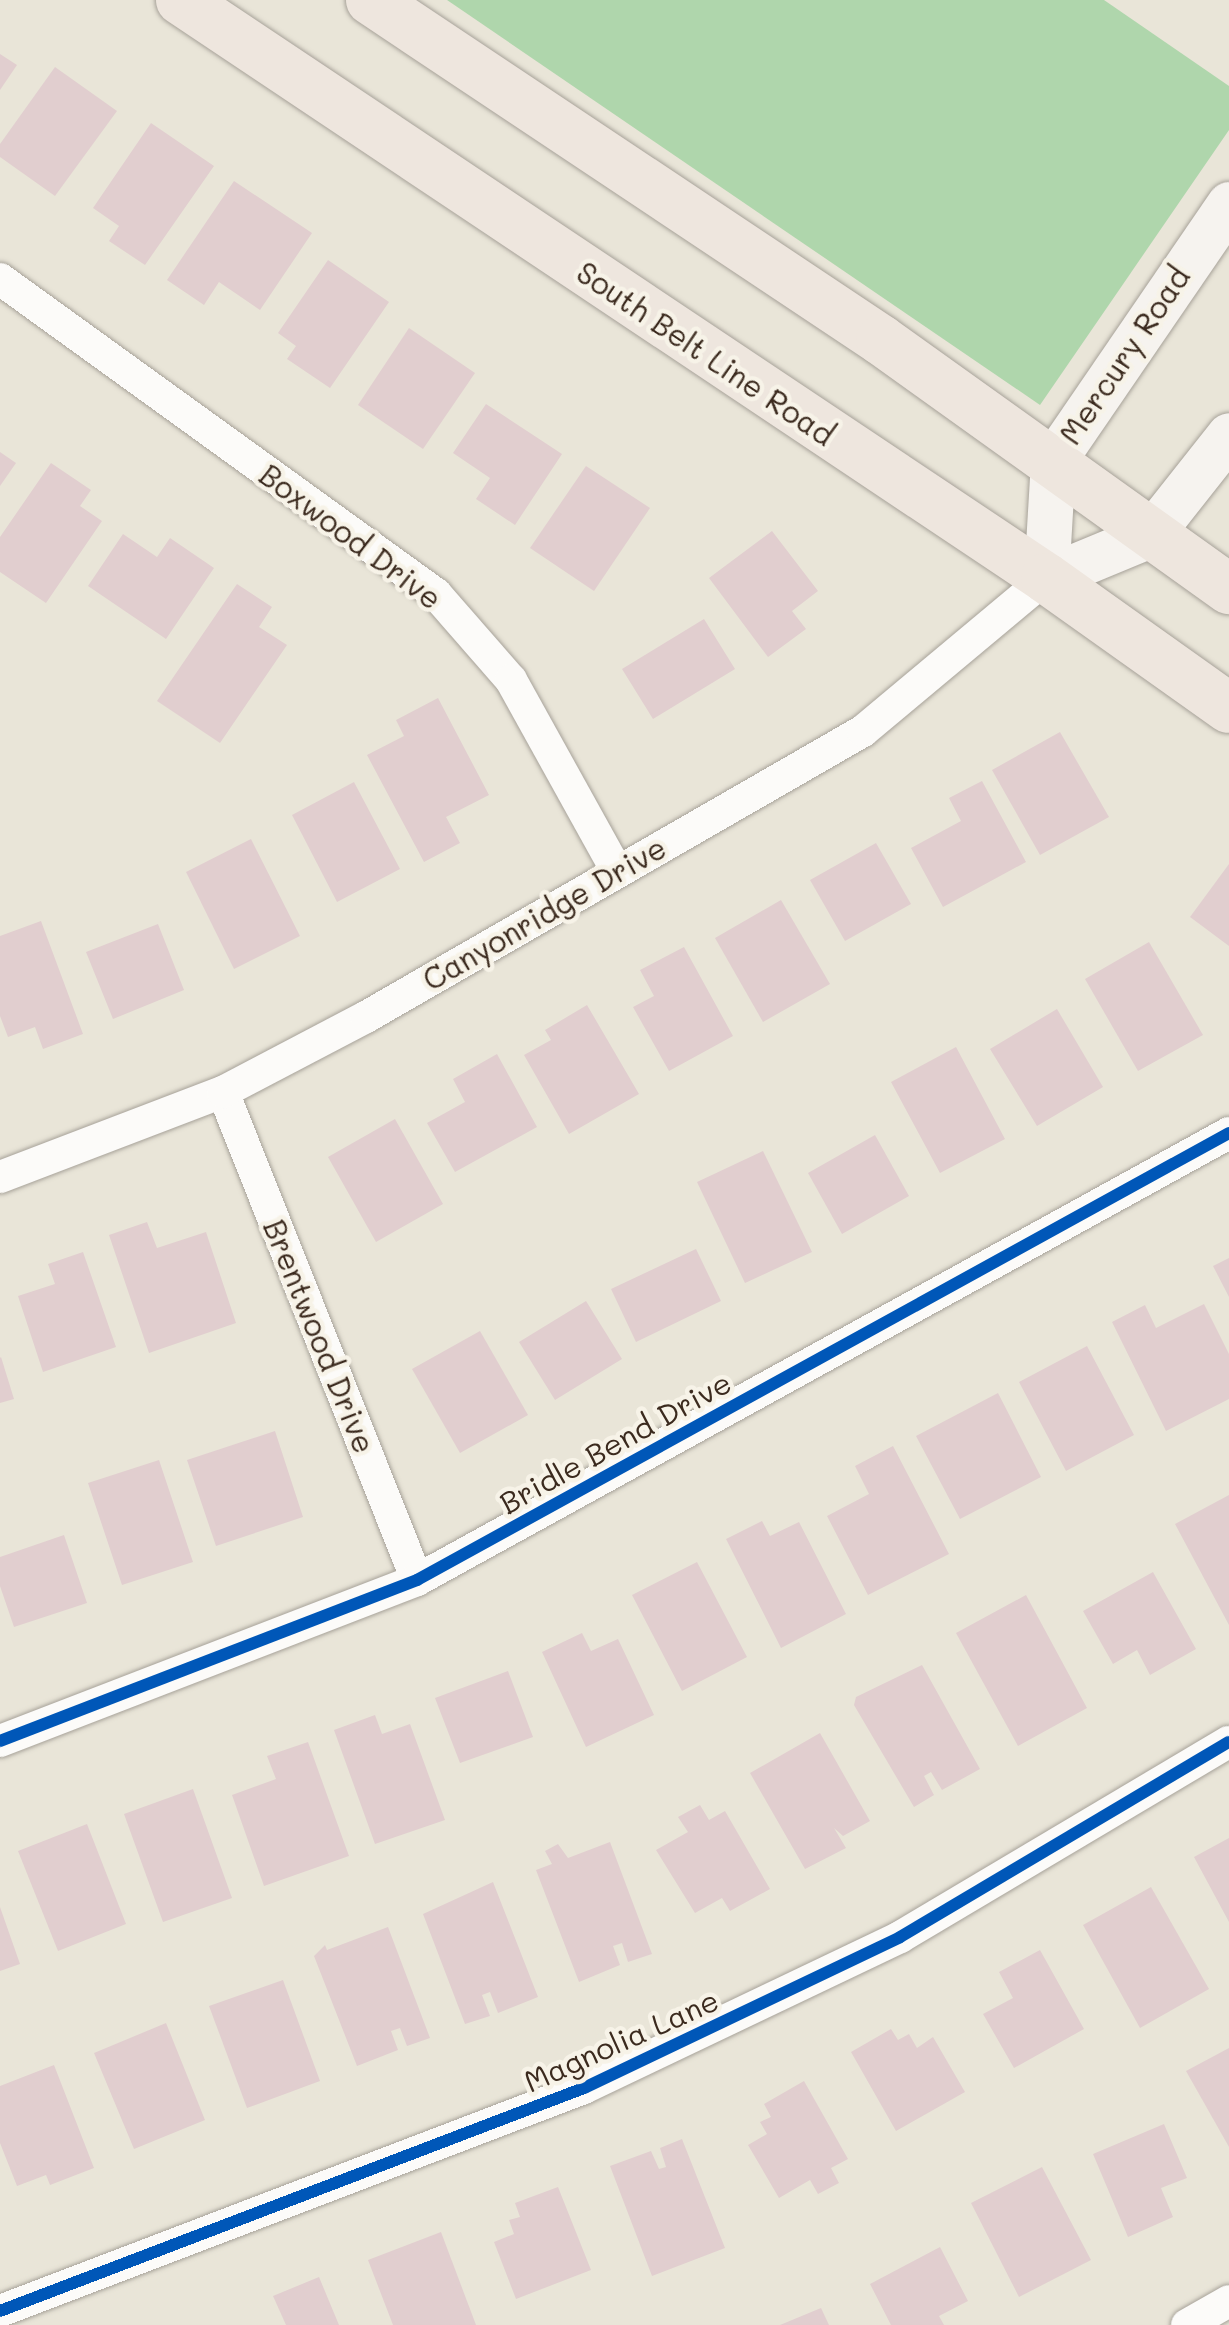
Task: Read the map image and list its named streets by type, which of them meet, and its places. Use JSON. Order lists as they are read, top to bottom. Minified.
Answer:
{"streets":{"main road":["South Belt Line Road","Mercury Road"],"street":["Boxwood Drive","Canyonridge Drive","Brentwood Drive","Bridle Bend Drive","Magnolia Lane"]},"crossings":[["South Belt Line Road","Mercury Road"],["South Belt Line Road","Canyonridge Drive"],["Mercury Road","Canyonridge Drive"],["Boxwood Drive","Canyonridge Drive"],["Canyonridge Drive","Brentwood Drive"],["Brentwood Drive","Bridle Bend Drive"]]}
